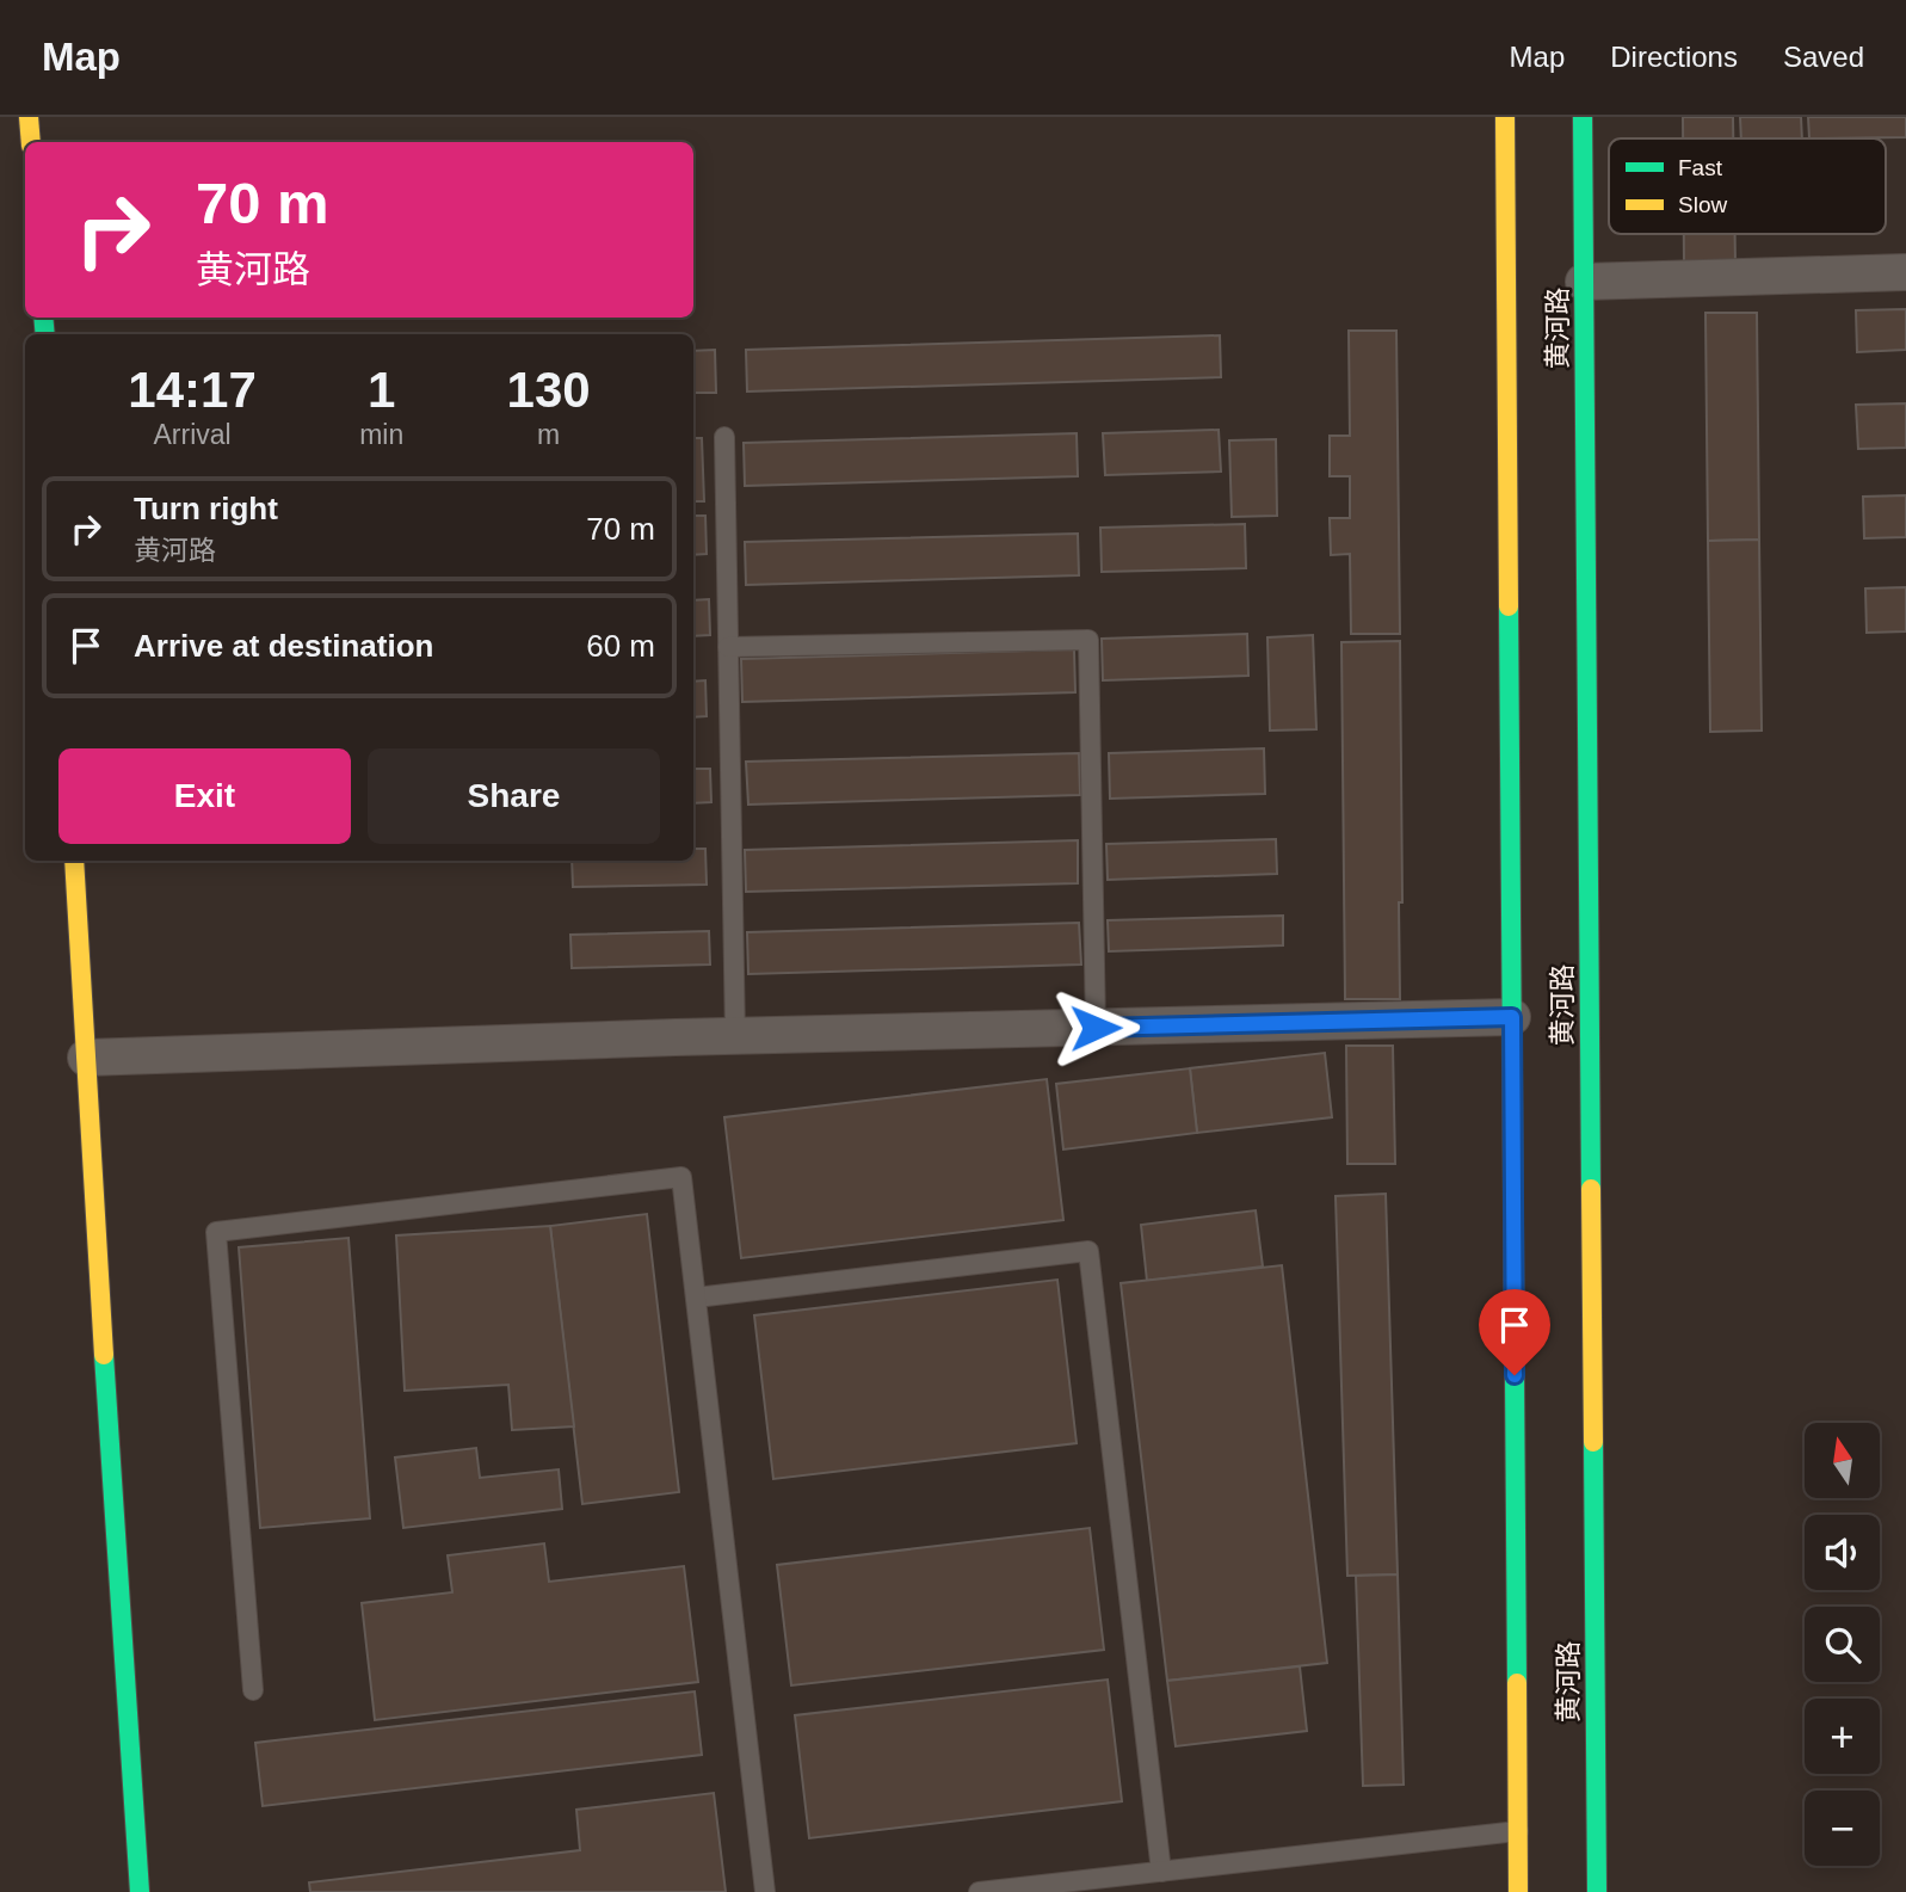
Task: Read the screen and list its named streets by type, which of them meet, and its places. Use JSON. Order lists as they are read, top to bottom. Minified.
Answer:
{"streets":{"main road":["黄河路"]},"legend":["Fast","Slow"],"north":"top","page":{"header":"Map","nav":["Map","Directions","Saved"],"turn":["70 m","黄河路"],"eta":["14:17","Arrival","1","min","130","m"],"list":[{"name":"Turn right","note":"黄河路","value":"70 m"},{"name":"Arrive at destination","value":"60 m"}],"buttons":["Exit","Share"],"map_buttons":["+","−"]}}
